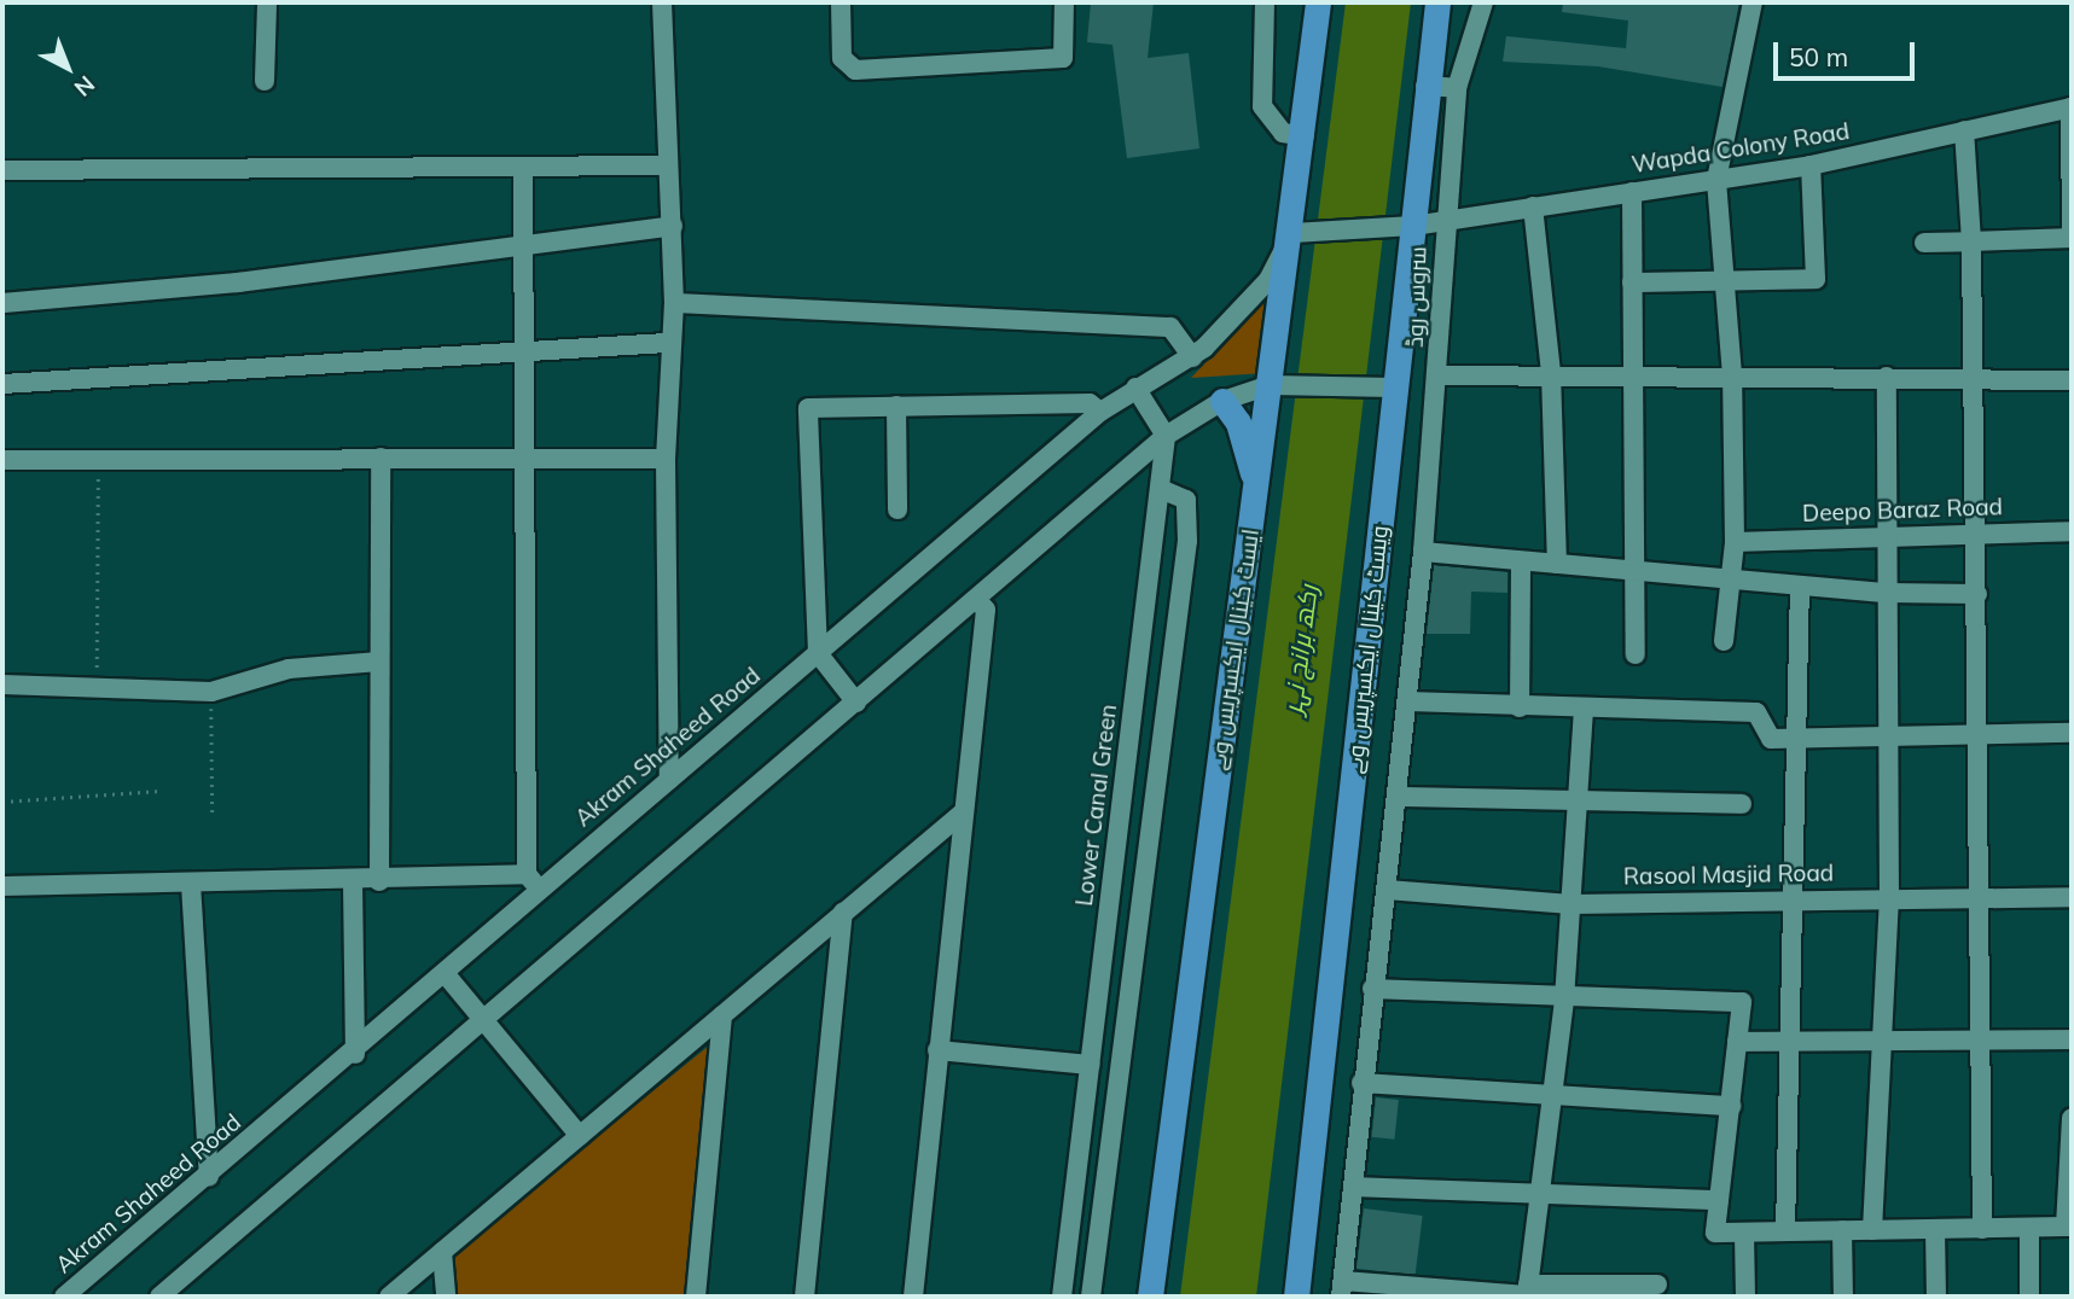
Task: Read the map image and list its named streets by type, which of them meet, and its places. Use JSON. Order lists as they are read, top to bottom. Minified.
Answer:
{"streets":{"main road":["ایسٹ کینال ایکسپریس وے","ویسٹ کینال ایکسپریس وے"],"street":["Wapda Colony Road","سروس روڈ","Deepo Baraz Road","Akram Shaheed Road","Lower Canal Green","Rasool Masjid Road"]},"crossings":[["Wapda Colony Road","سروس روڈ"],["Wapda Colony Road","ایسٹ کینال ایکسپریس وے"],["Wapda Colony Road","ویسٹ کینال ایکسپریس وے"],["Wapda Colony Road","Akram Shaheed Road"],["سروس روڈ","Rasool Masjid Road"],["ایسٹ کینال ایکسپریس وے","Akram Shaheed Road"]],"water":["رکھ برانچ نہر"],"scale_bar":"50 m","north":"bottom right"}
